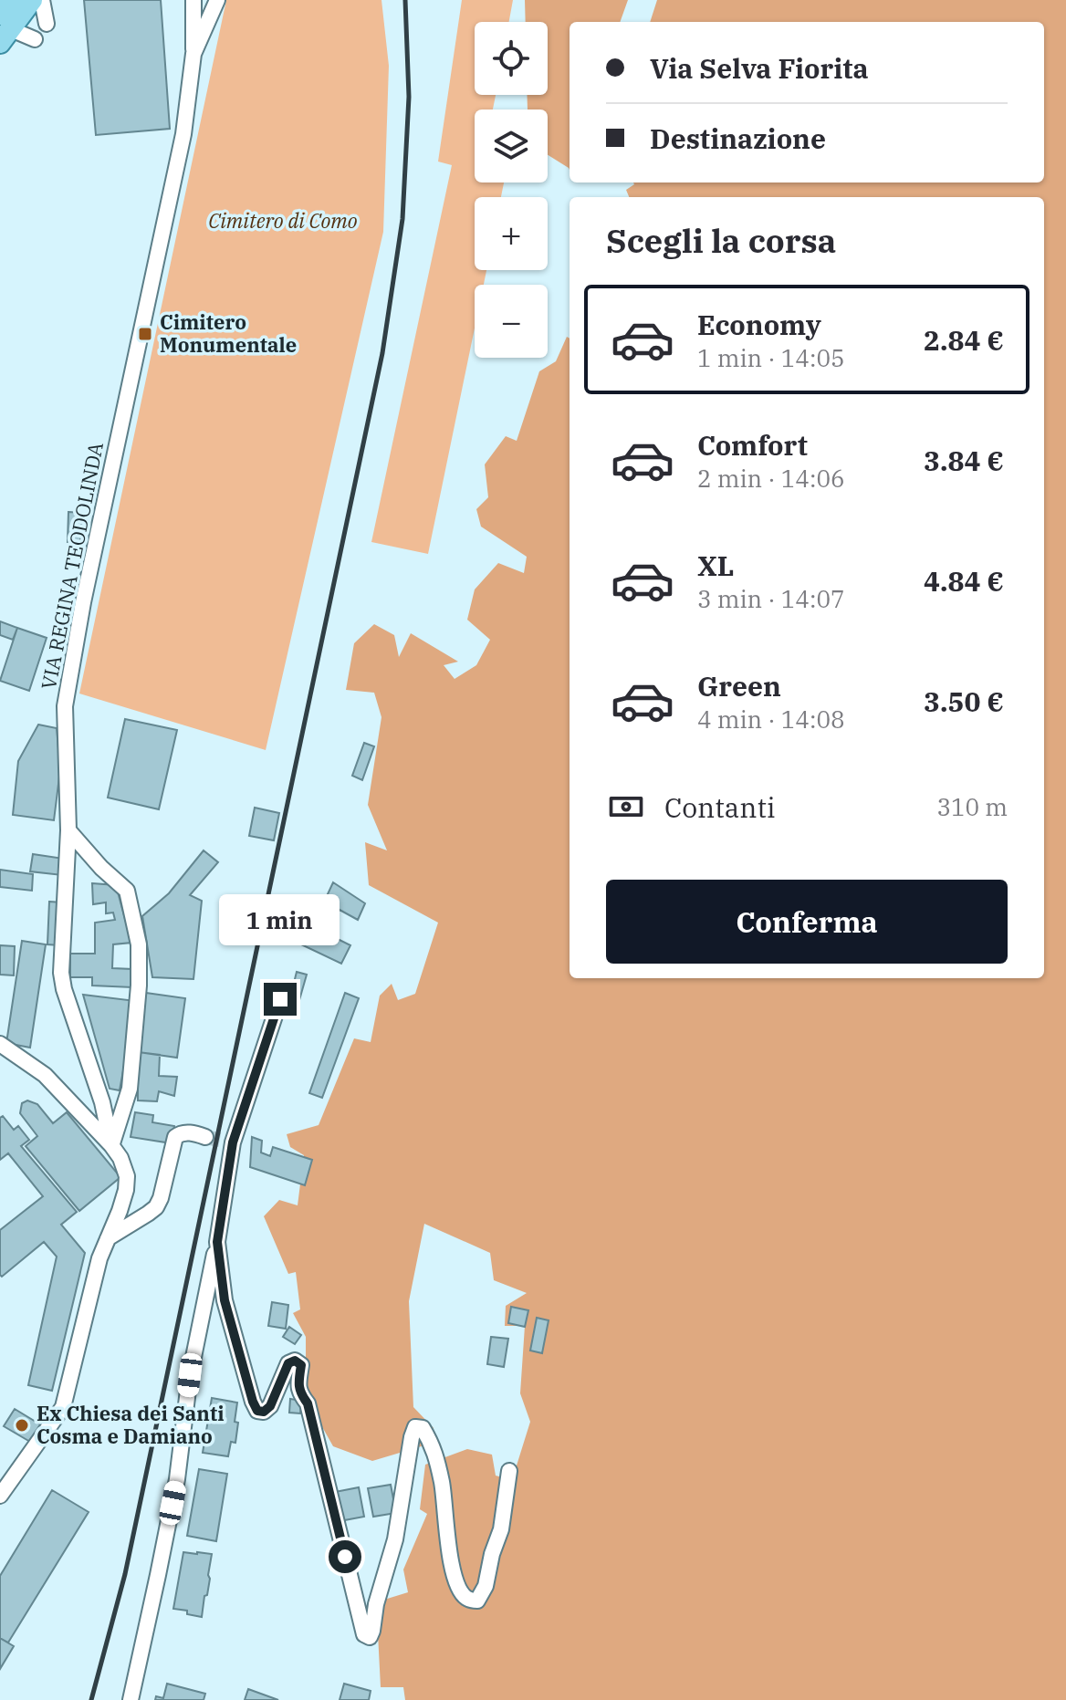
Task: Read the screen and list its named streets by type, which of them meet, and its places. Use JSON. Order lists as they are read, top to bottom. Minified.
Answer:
{"streets":{"street":["VIA REGINA TEODOLINDA"]},"parks":["Cimitero di Como"],"places":{"transit":["Cimitero Monumentale"],"other":["Ex Chiesa dei Santi Cosma e Damiano"]},"page":{"map_buttons":["+","−"],"banner":["Via Selva Fiorita","Destinazione"],"heading":"Scegli la corsa","list":[{"name":"Economy","note":"1 min · 14:05","value":"2.84 €"},{"name":"Comfort","note":"2 min · 14:06","value":"3.84 €"},{"name":"XL","note":"3 min · 14:07","value":"4.84 €"},{"name":"Green","note":"4 min · 14:08","value":"3.50 €"}],"pay":["Contanti","310 m"],"buttons":"Conferma","bubble":"1 min"}}
